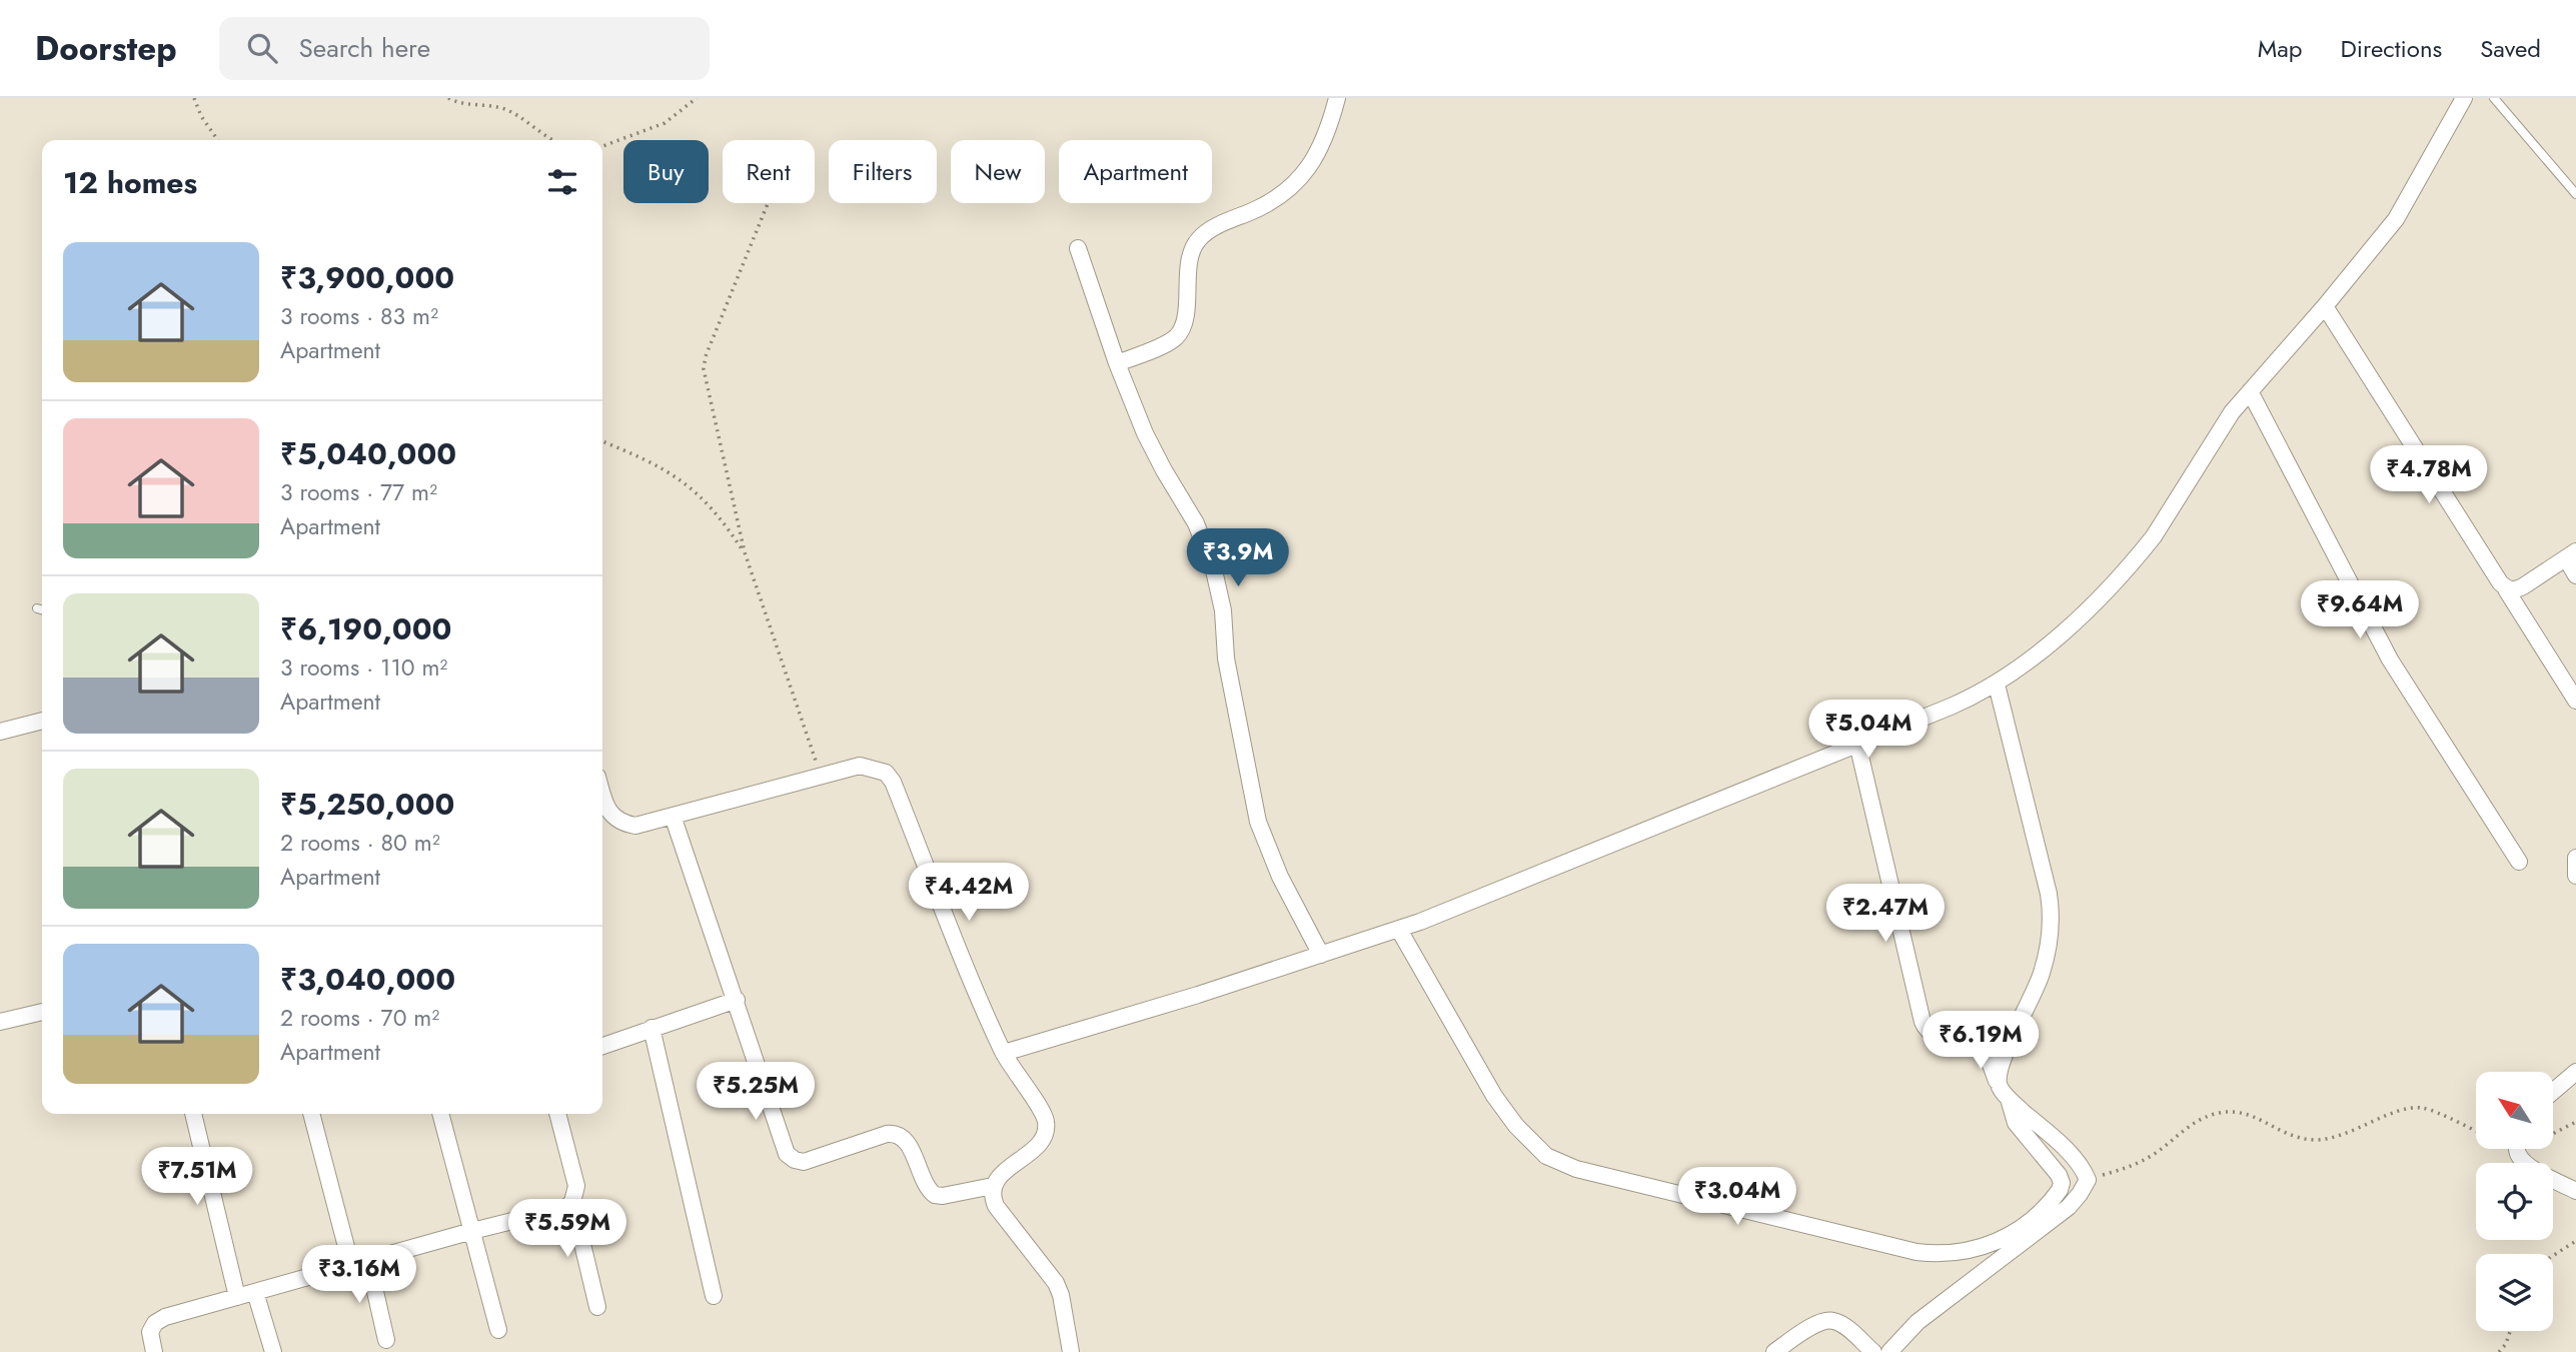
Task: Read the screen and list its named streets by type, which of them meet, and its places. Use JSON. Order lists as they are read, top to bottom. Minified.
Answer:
{"north":"top left","page":{"header":"Doorstep","search":"Search here","nav":["Map","Directions","Saved"],"chip":["Buy","Rent","Filters","New","Apartment"],"heading":"12 homes","list":[{"name":"₹3,900,000","note":"3 rooms · 83 m² · Apartment"},{"name":"₹5,040,000","note":"3 rooms · 77 m² · Apartment"},{"name":"₹6,190,000","note":"3 rooms · 110 m² · Apartment"},{"name":"₹5,250,000","note":"2 rooms · 80 m² · Apartment"},{"name":"₹3,040,000","note":"2 rooms · 70 m² · Apartment"}],"price":["₹4.78M","₹3.9M","₹9.64M","₹5.04M","₹4.42M","₹2.47M","₹6.19M","₹5.25M","₹7.51M","₹3.04M","₹5.59M","₹3.16M"]}}
